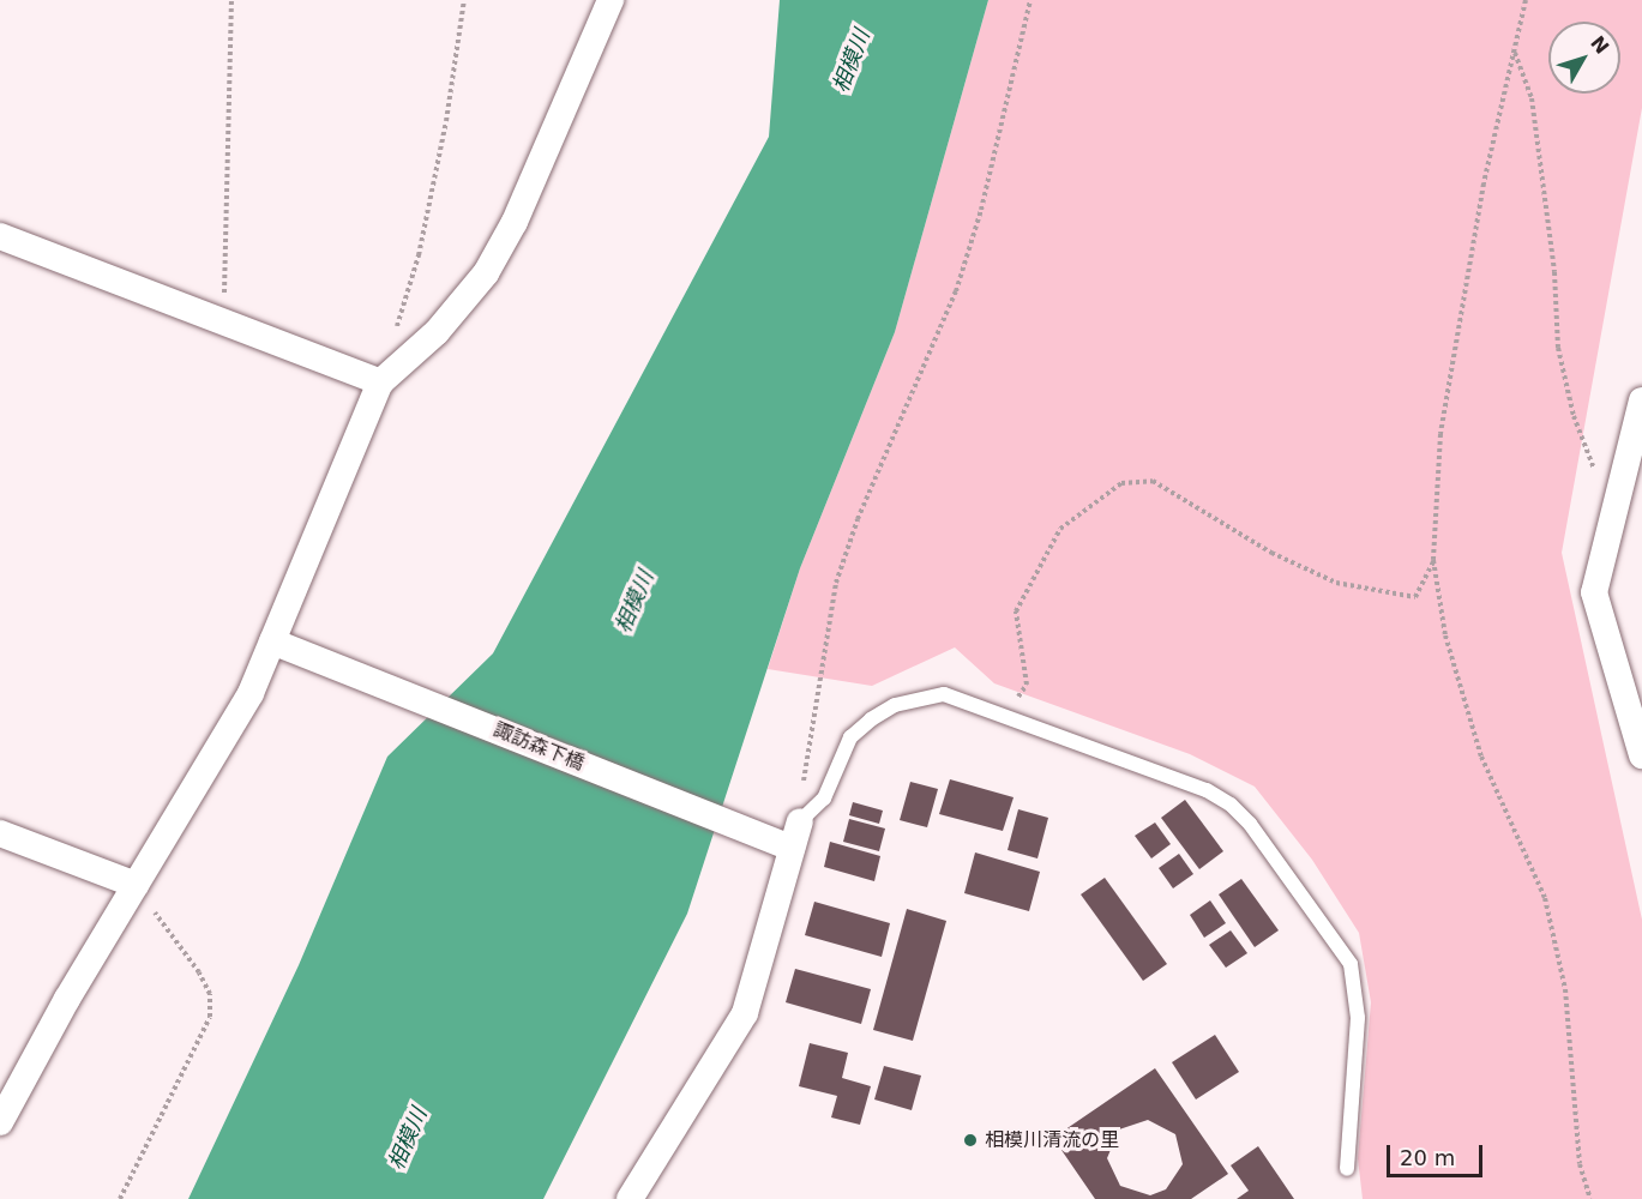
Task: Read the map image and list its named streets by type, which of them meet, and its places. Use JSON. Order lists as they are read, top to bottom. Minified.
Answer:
{"streets":{"street":["諏訪森下橋"]},"water":["相模川"],"places":["相模川清流の里"],"scale_bar":"20 m","north":"top right"}
